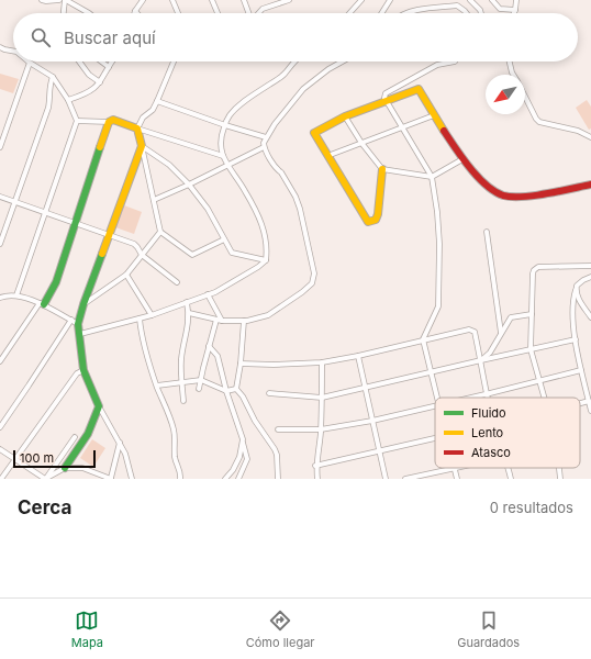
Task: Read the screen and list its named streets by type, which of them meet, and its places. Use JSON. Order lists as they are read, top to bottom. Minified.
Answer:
{"legend":["Fluido","Lento","Atasco"],"scale_bar":"100 m","north":"bottom left","page":{"search":"Buscar aquí","scale":"100 m","heading":["Cerca","0 resultados"],"nav":["Mapa","Cómo llegar","Guardados"]}}
